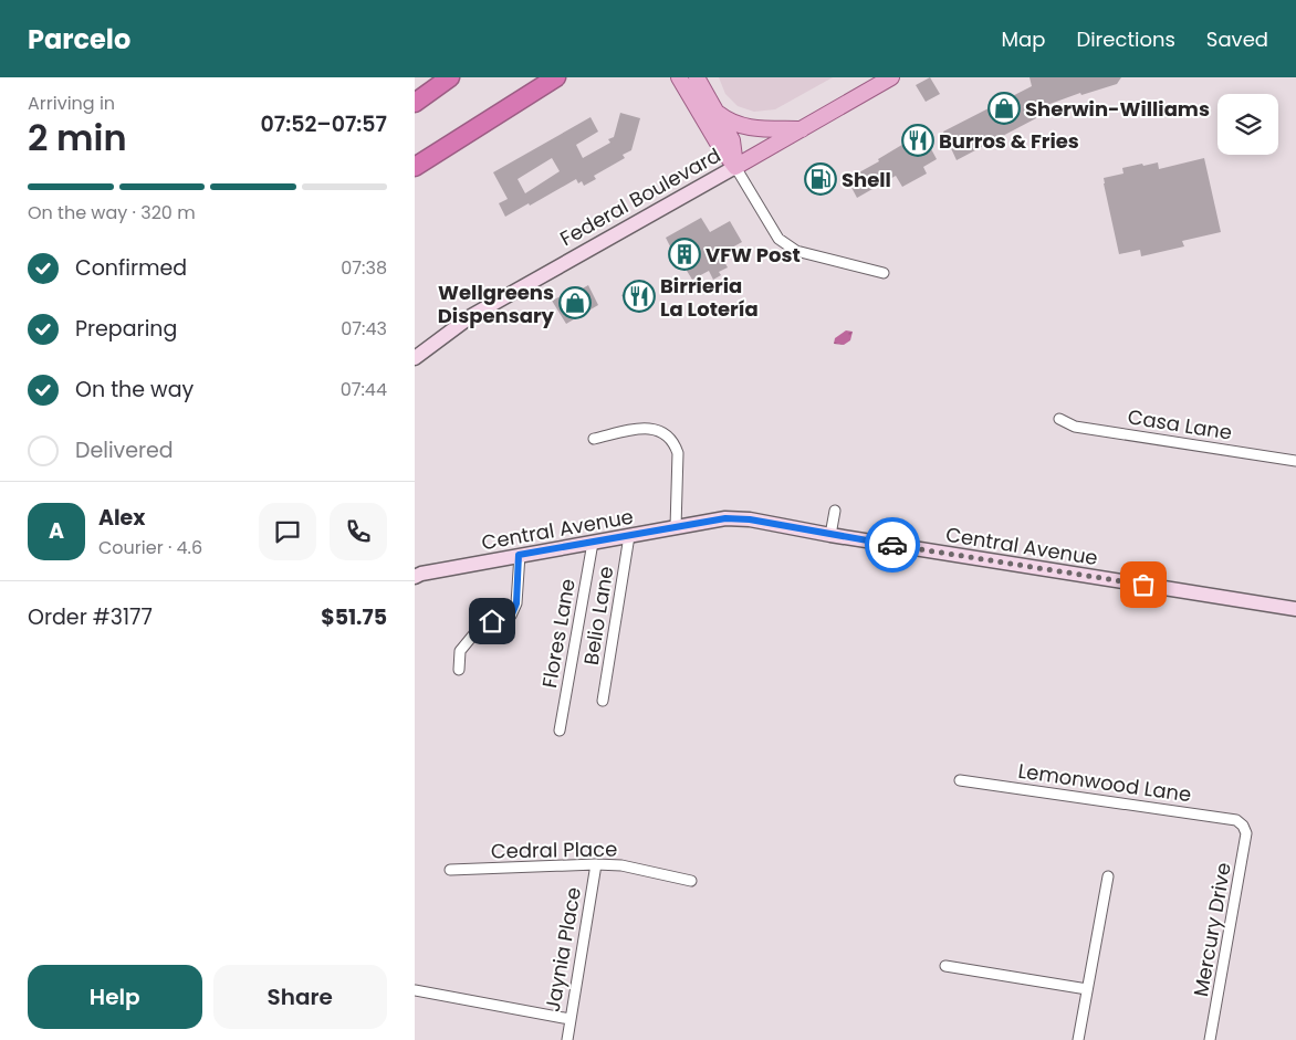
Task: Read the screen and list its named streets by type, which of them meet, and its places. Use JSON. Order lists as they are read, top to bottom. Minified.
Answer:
{"streets":{"main road":["Federal Boulevard"],"street":["Casa Lane","Central Avenue","Belio Lane","Flores Lane","Lemonwood Lane","Cedral Place","Mercury Drive","Jaynia Place"]},"crossings":[["Central Avenue","Belio Lane"],["Central Avenue","Flores Lane"],["Lemonwood Lane","Mercury Drive"],["Cedral Place","Jaynia Place"]],"places":{"shop":["Sherwin-Williams","Wellgreens Dispensary"],"restaurant":["Burros & Fries","Birrieria La Lotería"],"fuel station":["Shell"],"building":["VFW Post"]},"page":{"header":"Parcelo","nav":["Map","Directions","Saved"],"heading":["2 min","Arriving in","07:52–07:57"],"panel":["Alex","Courier · 4.6","Order #3177","$51.75"],"bar":"On the way · 320 m","list":[["Confirmed","07:38"],["Preparing","07:43"],["On the way","07:44"],"Delivered"],"round":"A","buttons":["Help","Share"]}}
